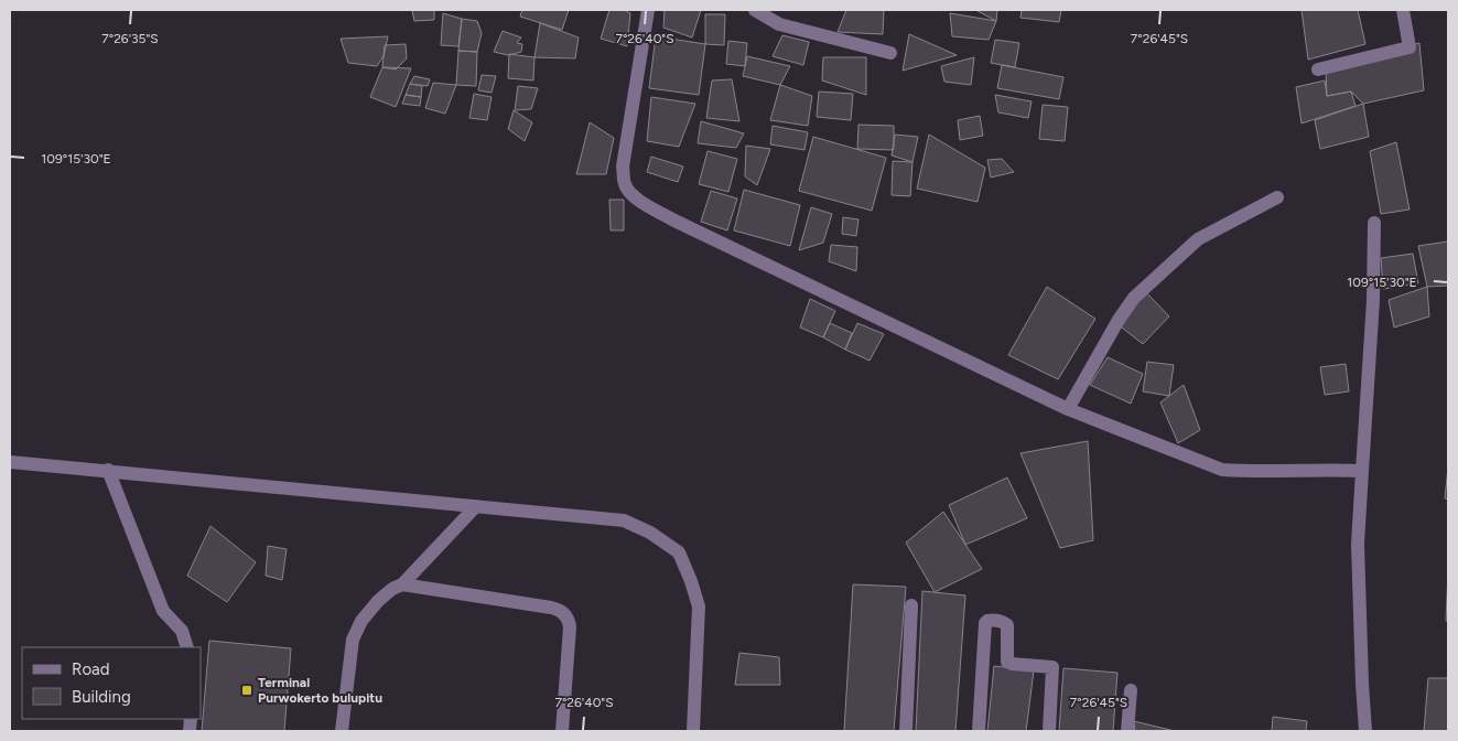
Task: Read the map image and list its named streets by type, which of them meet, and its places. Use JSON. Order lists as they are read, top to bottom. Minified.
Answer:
{"places":{"transit":["Terminal Purwokerto bulupitu"]},"legend":["Road","Building"],"coordinates":["7°26'35\"S","7°26'40\"S","7°26'45\"S","109°15'30\"E"]}
